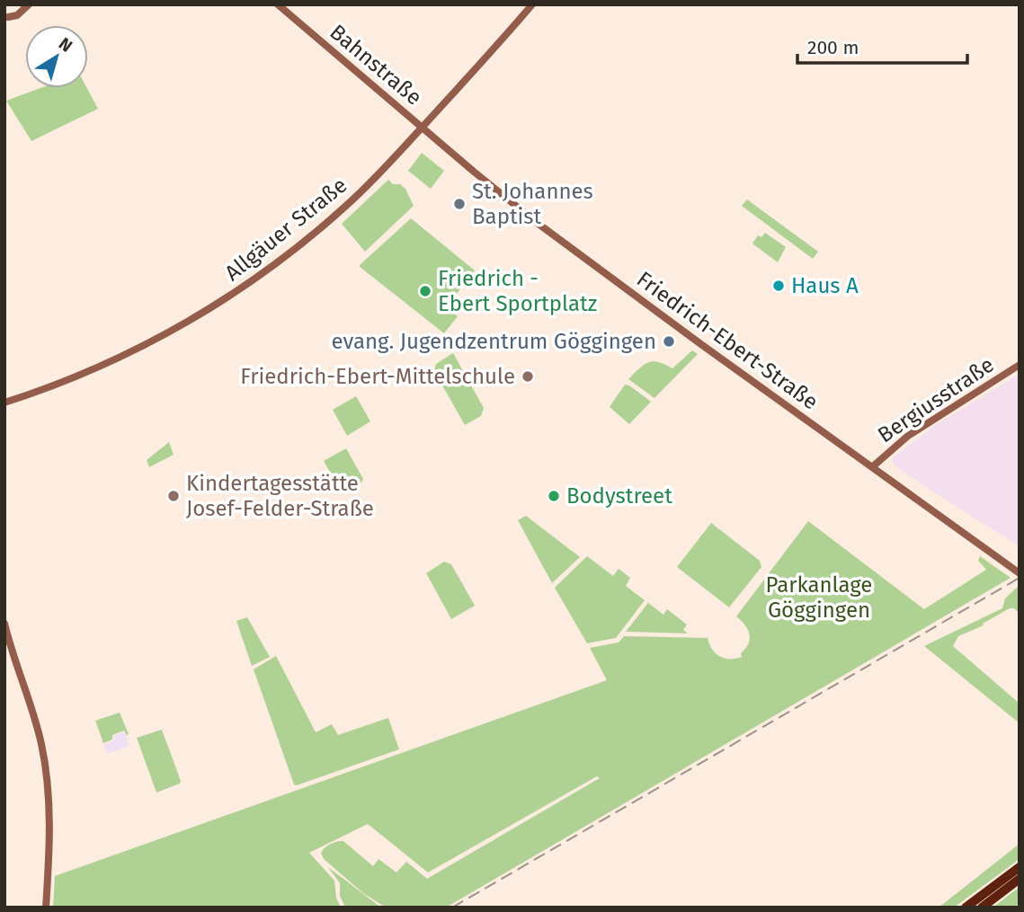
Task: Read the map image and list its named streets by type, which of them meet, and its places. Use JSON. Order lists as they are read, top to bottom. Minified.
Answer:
{"streets":{"street":["Bahnstraße","Allgäuer Straße","Friedrich-Ebert-Straße","Bergiusstraße"]},"crossings":[["Bahnstraße","Allgäuer Straße"],["Bahnstraße","Friedrich-Ebert-Straße"],["Allgäuer Straße","Friedrich-Ebert-Straße"],["Friedrich-Ebert-Straße","Bergiusstraße"]],"parks":["Parkanlage Göggingen"],"places":["St. Johannes Baptist","Haus A","Friedrich - Ebert Sportplatz","evang. Jugendzentrum Göggingen","Friedrich-Ebert-Mittelschule","Kindertagesstätte Josef-Felder-Straße","Bodystreet"],"scale_bar":"200 m","north":"top right"}
